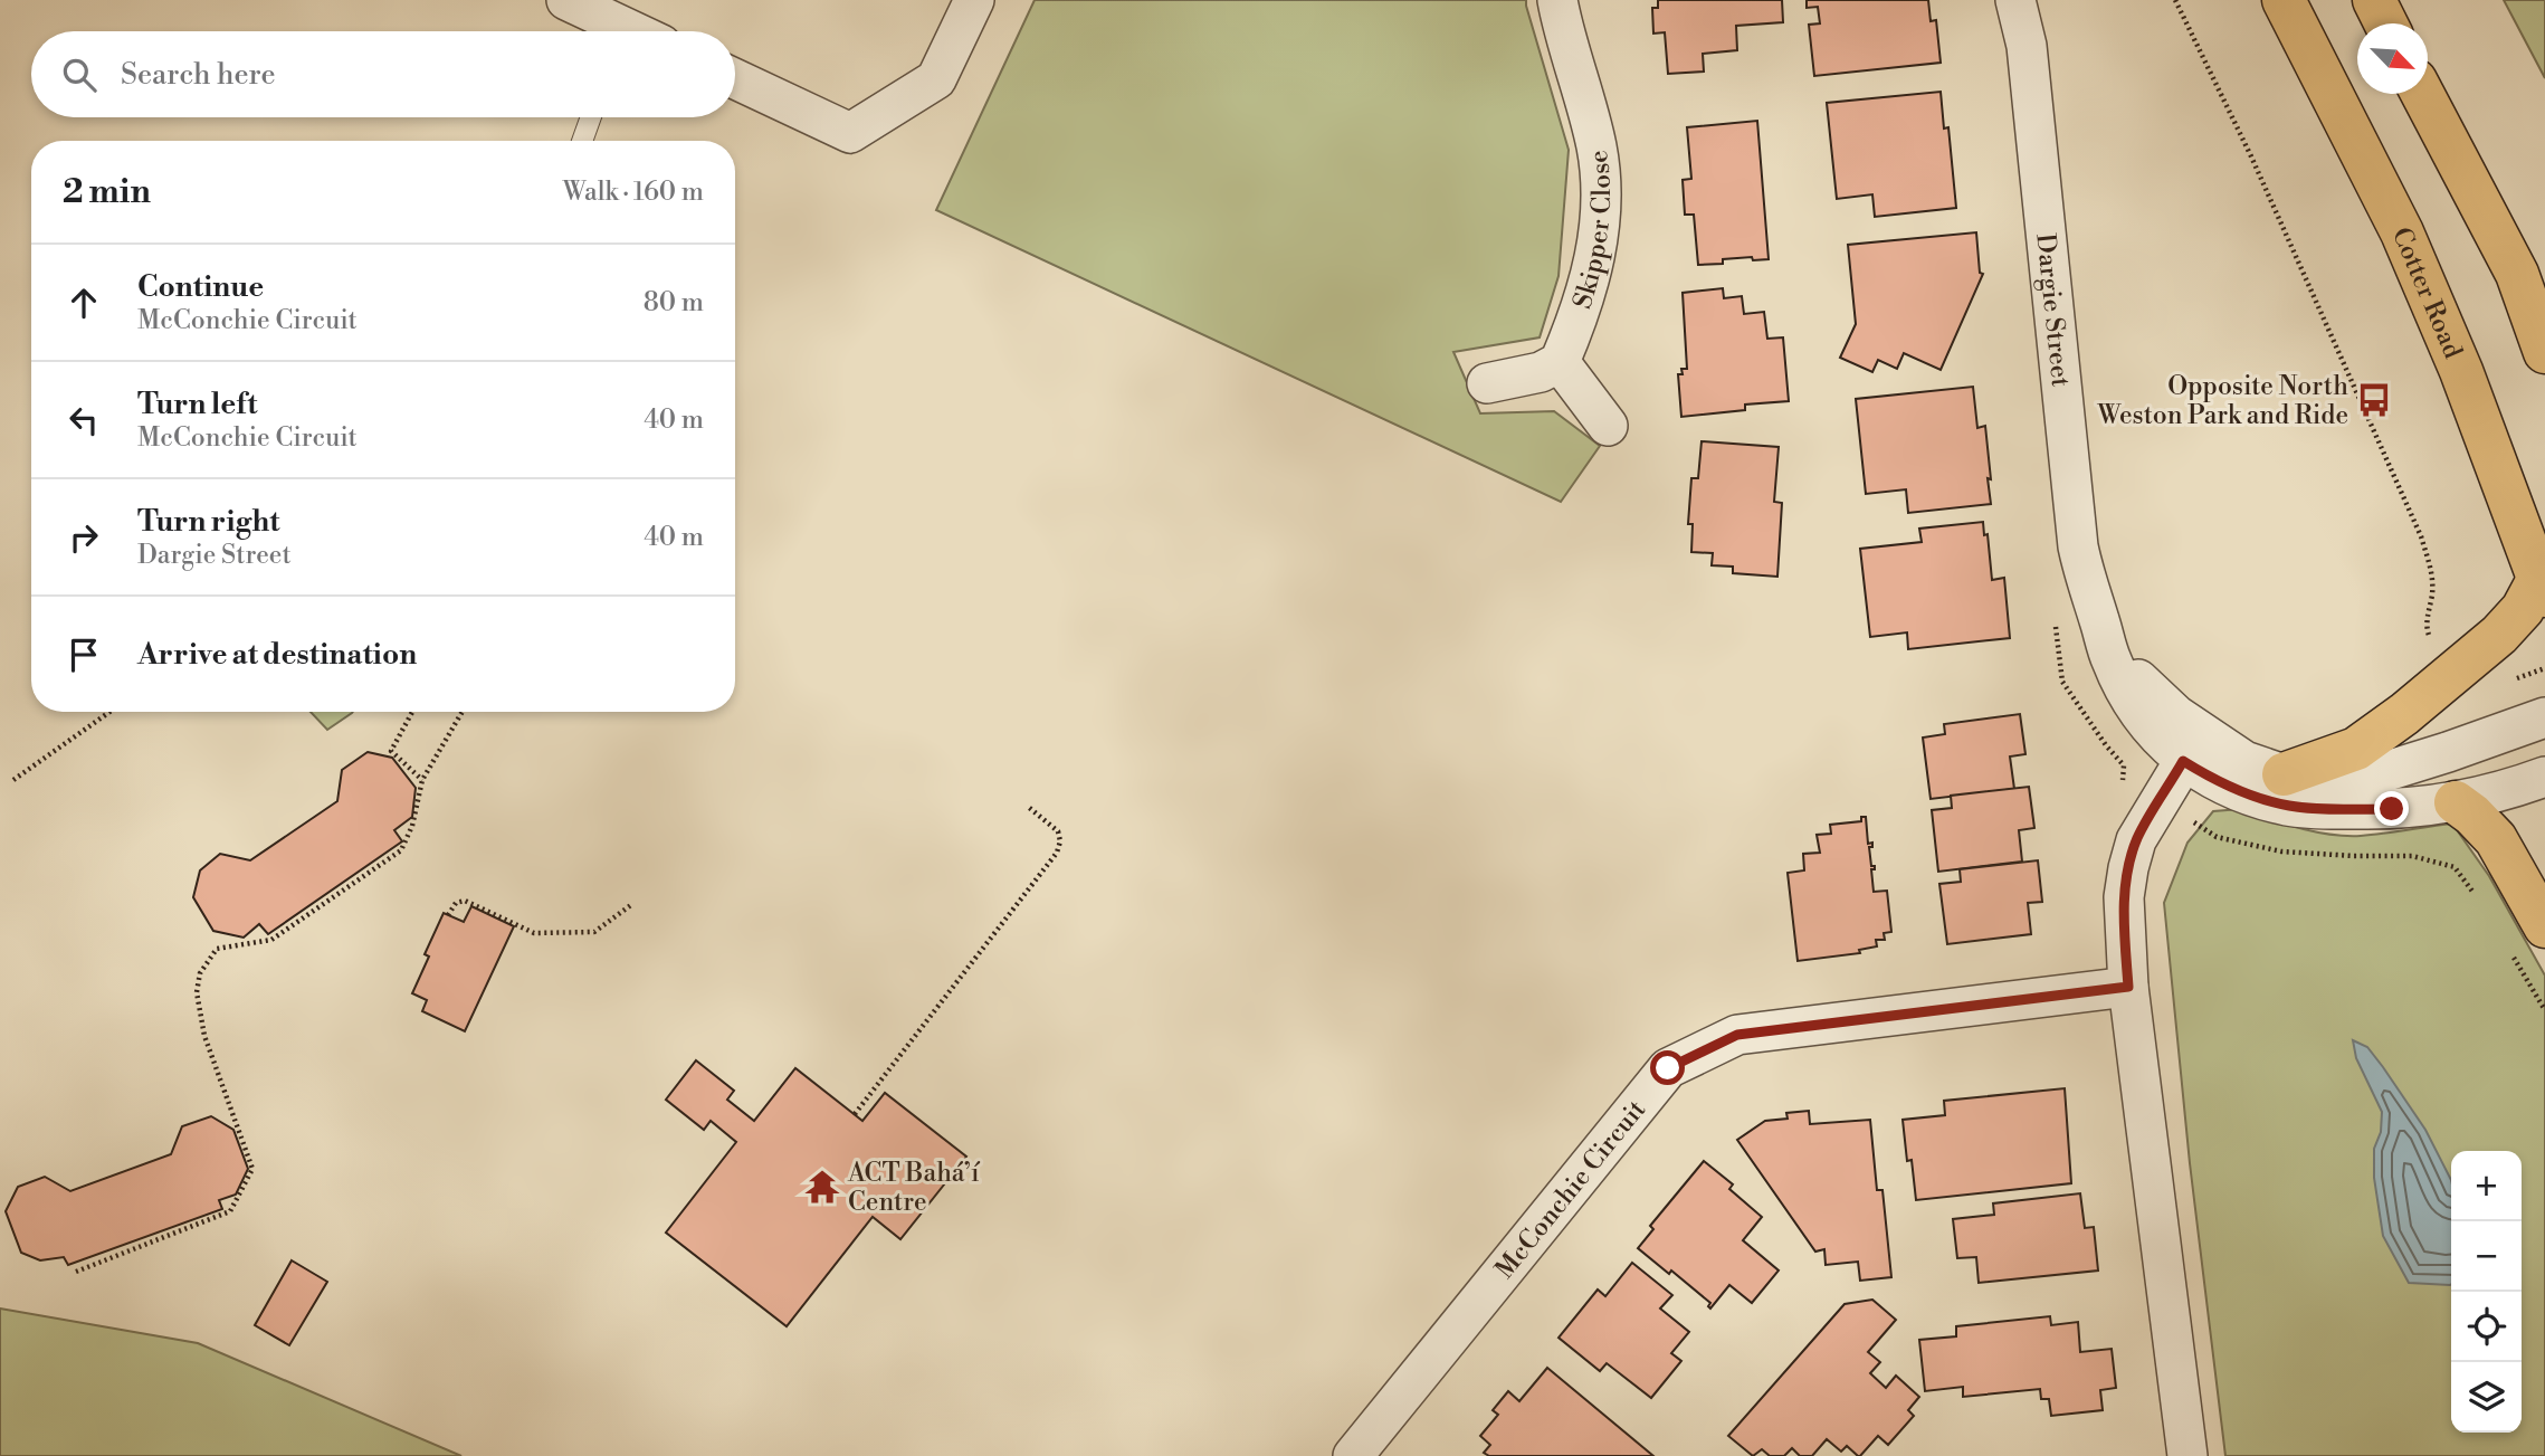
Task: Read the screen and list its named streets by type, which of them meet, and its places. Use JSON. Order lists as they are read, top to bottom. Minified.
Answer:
{"streets":{"main road":["Cotter Road"],"street":["Skipper Close","Dargie Street","McConchie Circuit"]},"places":{"bus stop":["Opposite North Weston Park and Ride"],"temple":["ACT Bahá’í Centre"]},"north":"bottom right","page":{"search":"Search here","heading":["2 min","Walk · 160 m"],"list":[["Continue","McConchie Circuit","80 m"],["Turn left","McConchie Circuit","40 m"],["Turn right","Dargie Street","40 m"],"Arrive at destination"],"map_buttons":["+","−"]}}
